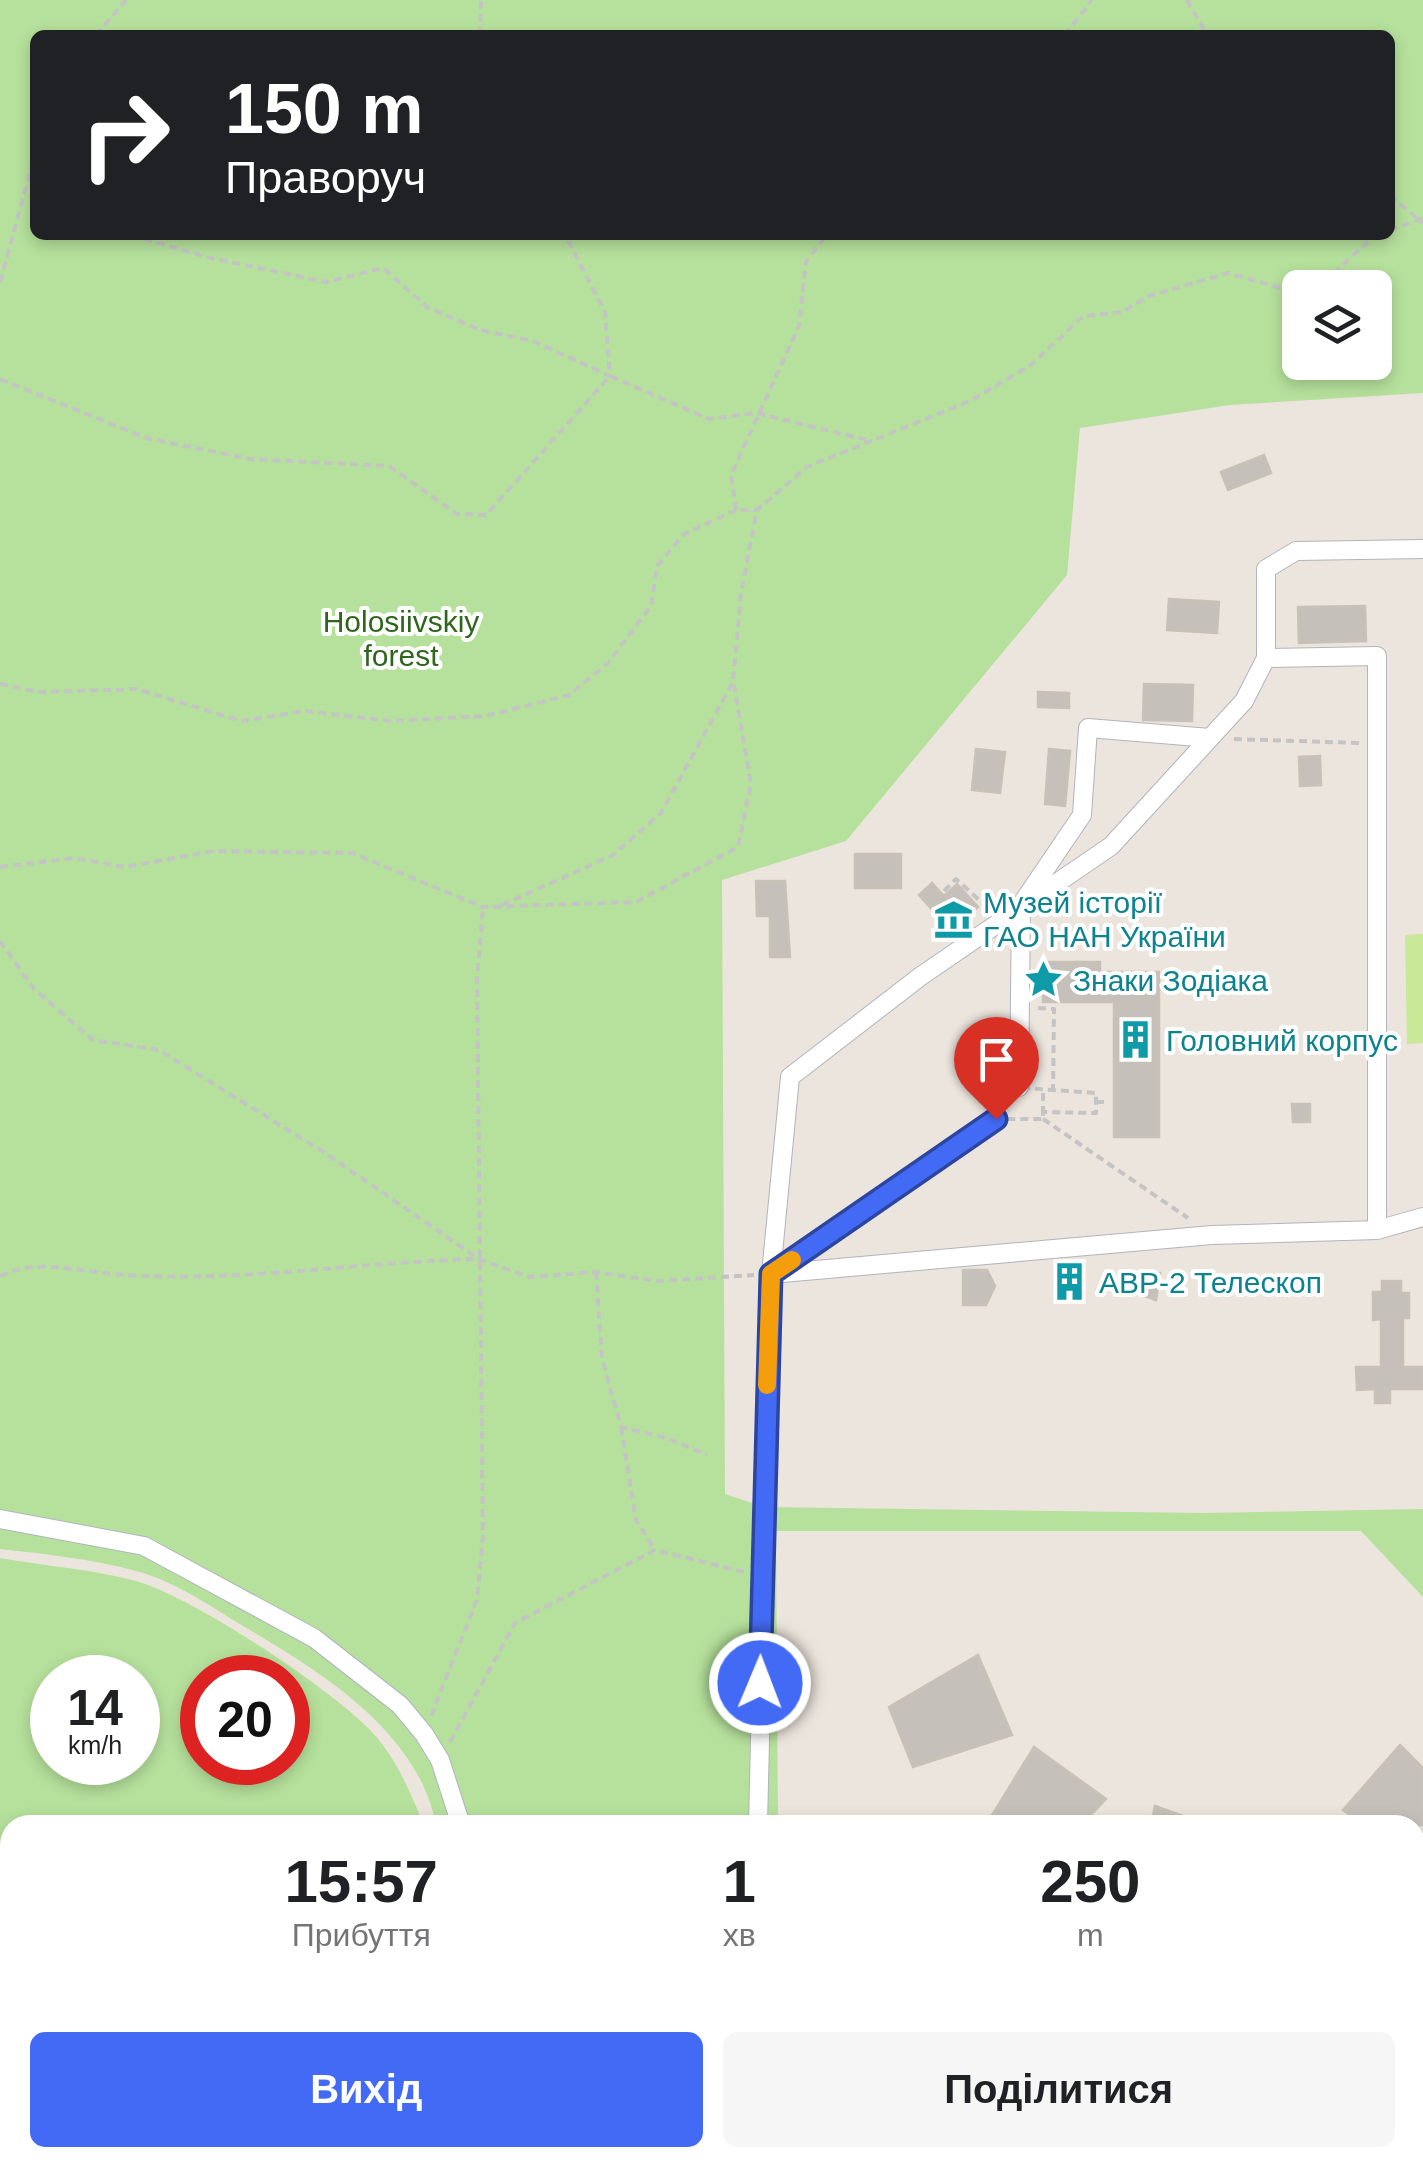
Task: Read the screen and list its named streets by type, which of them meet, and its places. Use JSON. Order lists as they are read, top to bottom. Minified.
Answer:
{"parks":["Holosiivskiy forest"],"places":{"museum":["Музей історії ГАО НАН України"],"place":["Знаки Зодіака"],"building":["Головний корпус","АВР-2 Телескоп"]},"page":{"turn":["150 m","Праворуч"],"speed":"14 km/h","limit":"20","eta":["15:57","Прибуття","1","хв","250","m"],"buttons":["Вихід","Поділитися"]}}
